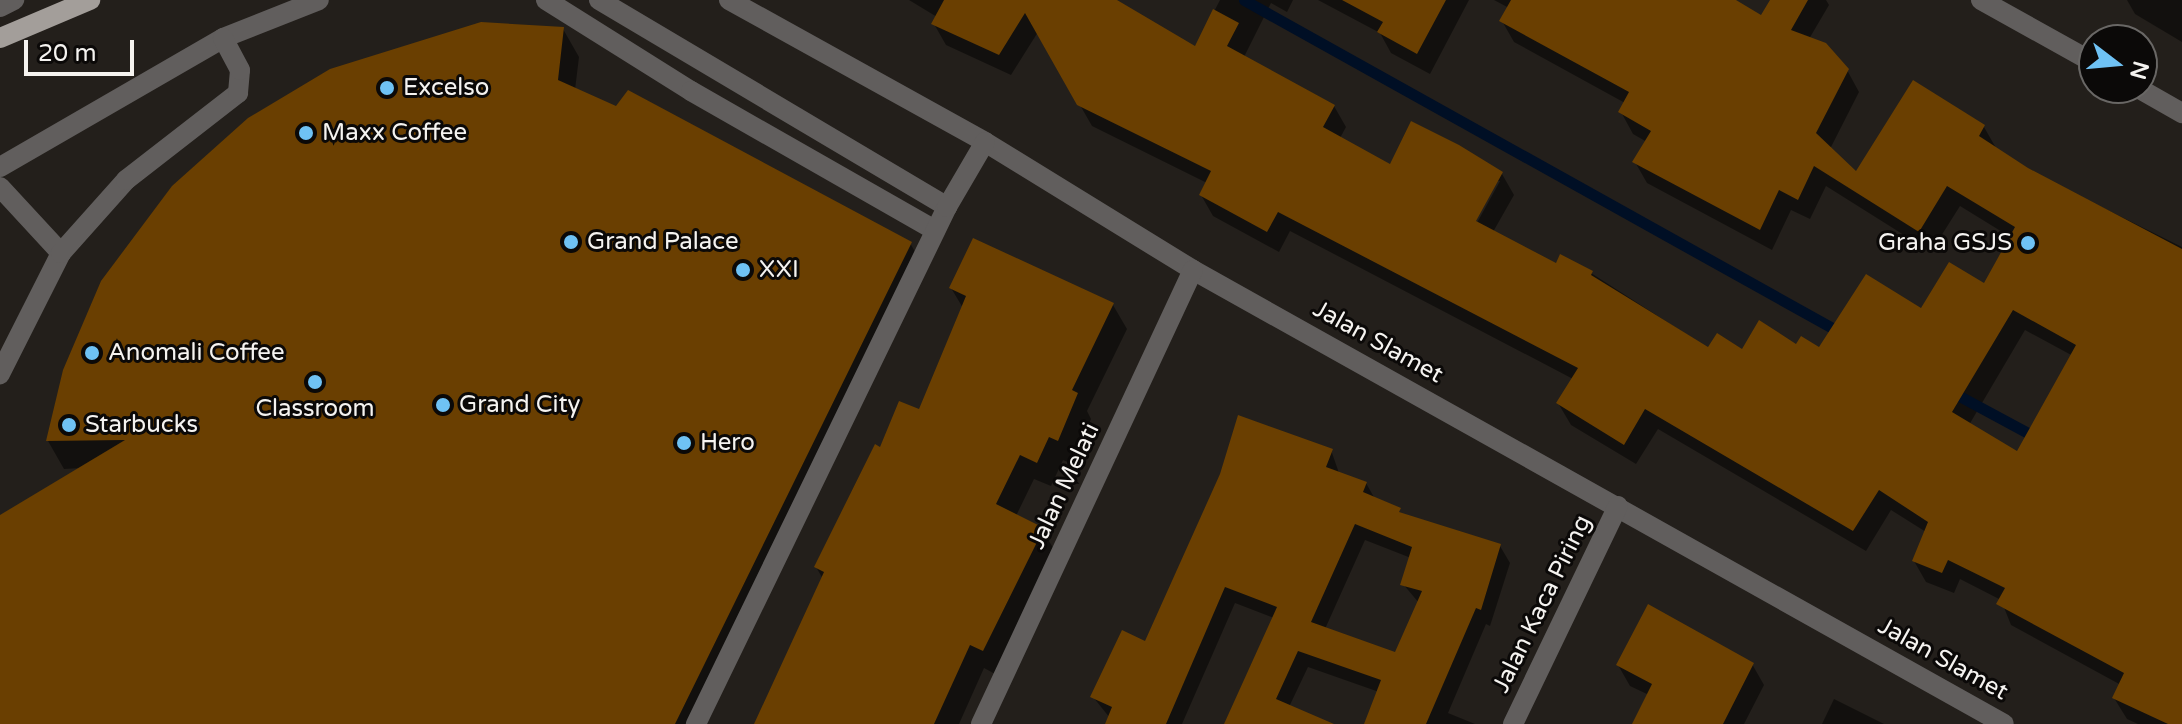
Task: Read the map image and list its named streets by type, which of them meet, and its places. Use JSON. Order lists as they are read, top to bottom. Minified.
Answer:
{"streets":{"street":["Jalan Slamet","Jalan Melati","Jalan Kaca Piring"]},"crossings":[["Jalan Slamet","Jalan Melati"],["Jalan Slamet","Jalan Kaca Piring"]],"places":["Excelso","Maxx Coffee","Grand Palace","Graha GSJS","XXI","Anomali Coffee","Classroom","Grand City","Starbucks","Hero"],"scale_bar":"20 m","north":"right"}
